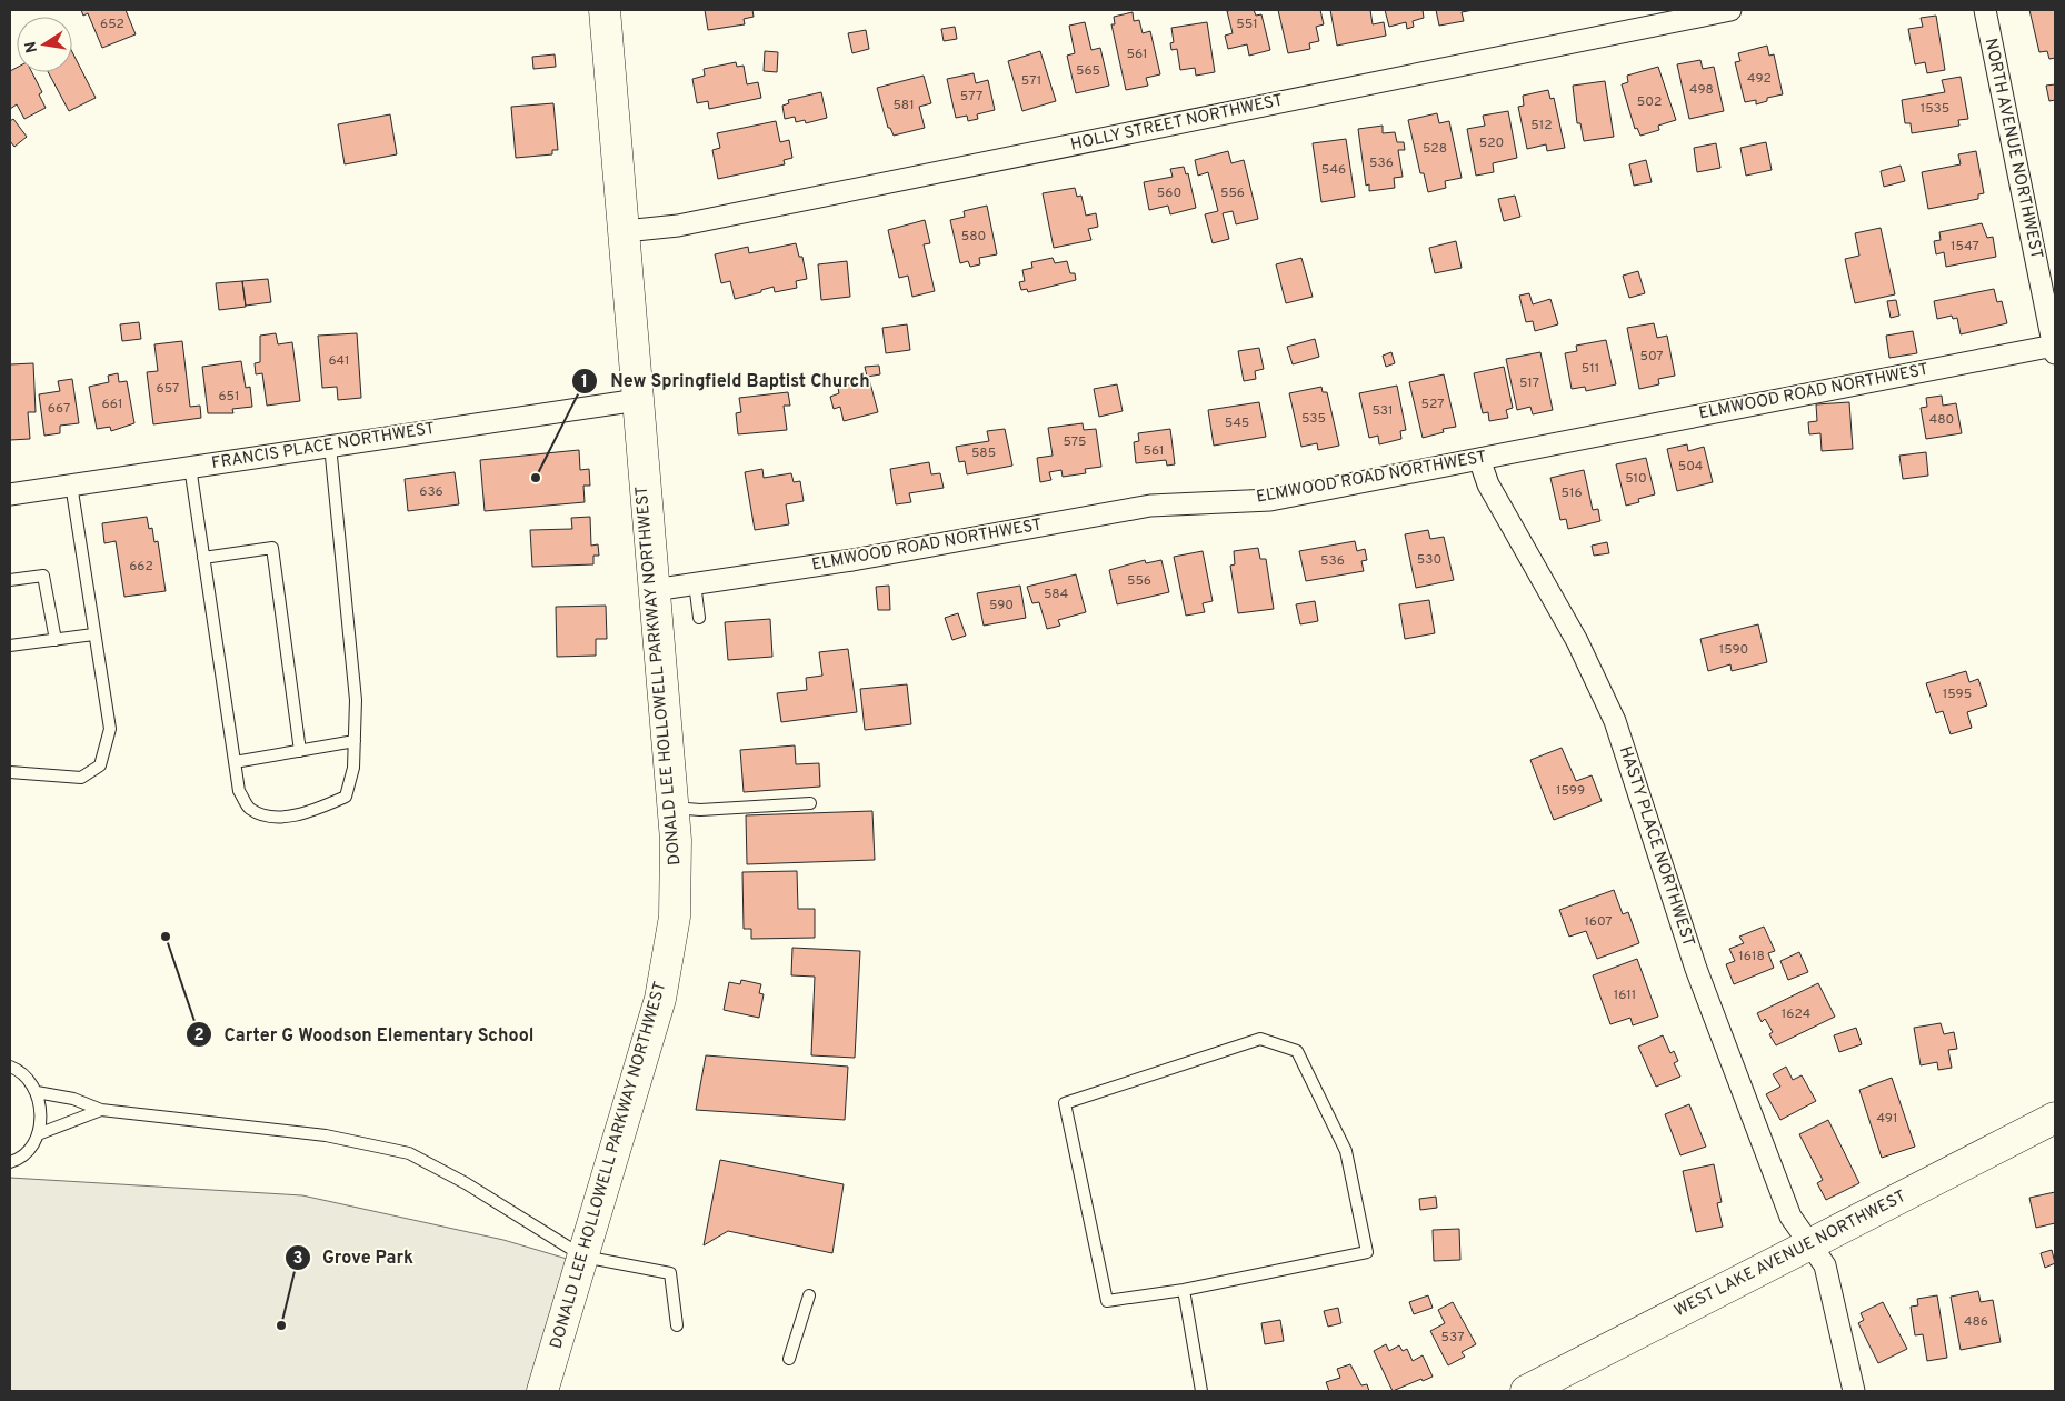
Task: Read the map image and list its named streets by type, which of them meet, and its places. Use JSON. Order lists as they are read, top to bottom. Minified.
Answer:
{"streets":{"main road":["DONALD LEE HOLLOWELL PARKWAY NORTHWEST","WEST LAKE AVENUE NORTHWEST"],"street":["HOLLY STREET NORTHWEST","NORTH AVENUE NORTHWEST","ELMWOOD ROAD NORTHWEST","FRANCIS PLACE NORTHWEST","HASTY PLACE NORTHWEST"]},"crossings":[["HOLLY STREET NORTHWEST","DONALD LEE HOLLOWELL PARKWAY NORTHWEST"],["NORTH AVENUE NORTHWEST","ELMWOOD ROAD NORTHWEST"],["ELMWOOD ROAD NORTHWEST","DONALD LEE HOLLOWELL PARKWAY NORTHWEST"],["ELMWOOD ROAD NORTHWEST","HASTY PLACE NORTHWEST"],["FRANCIS PLACE NORTHWEST","DONALD LEE HOLLOWELL PARKWAY NORTHWEST"],["HASTY PLACE NORTHWEST","WEST LAKE AVENUE NORTHWEST"]],"places":["New Springfield Baptist Church","Carter G Woodson Elementary School","Grove Park"],"house_numbers":["652","551","561","565","492","571","498","577","502","581","1535","512","520","528","536","546","560","556","580","1547","507","641","511","517","657","651","661","527","667","531","535","480","545","575","561","585","504","510","636","516","530","536","662","556","584","590","1590","1595","1599","1607","1618","1611","1624","491","486","537"],"north":"left"}
